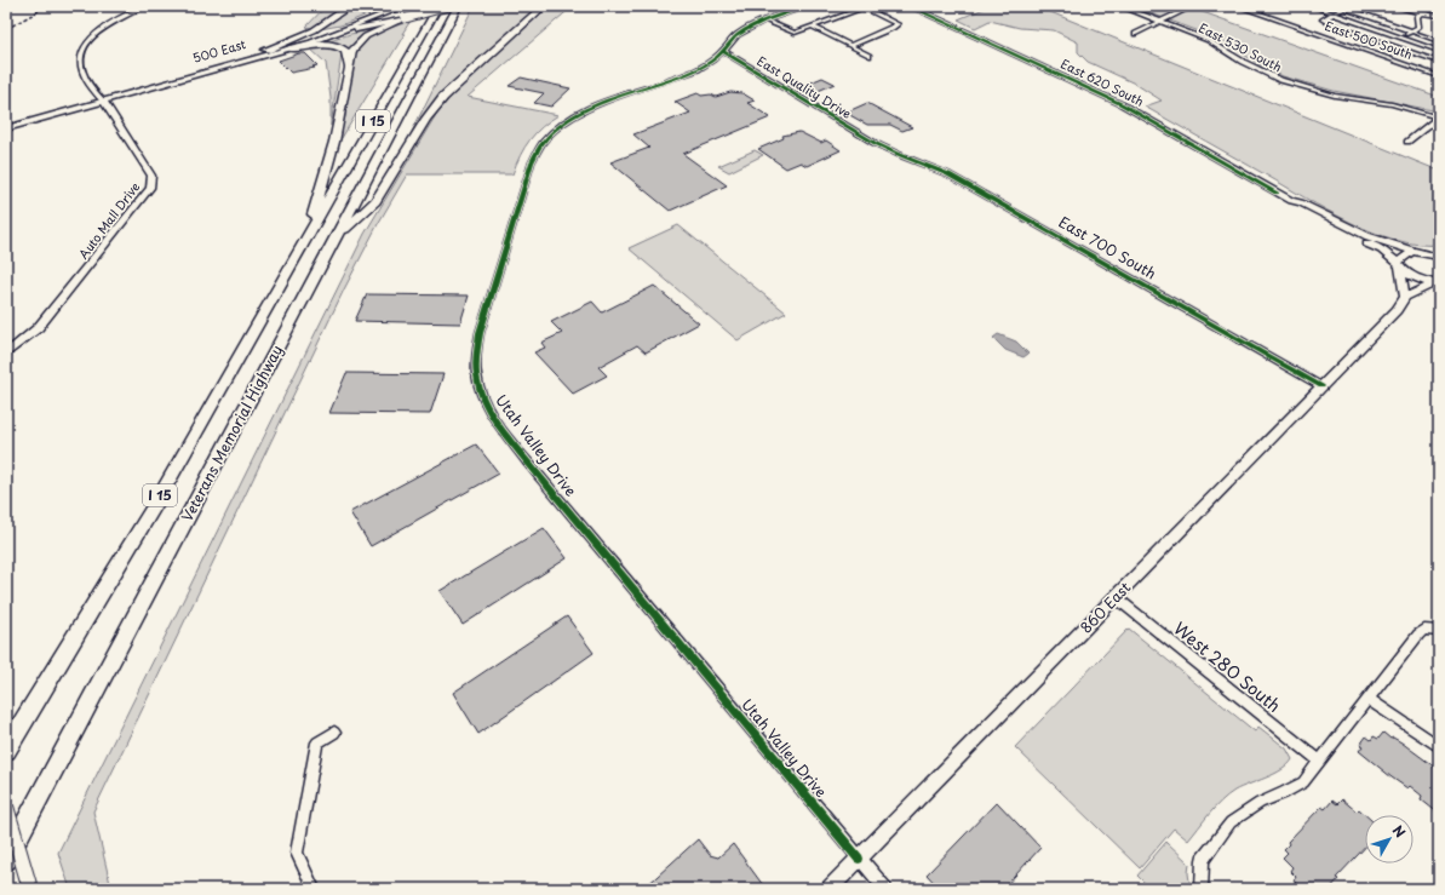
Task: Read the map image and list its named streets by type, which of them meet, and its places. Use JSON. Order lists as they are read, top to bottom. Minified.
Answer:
{"streets":{"highway":["I 15","Veterans Memorial Highway"],"main road":["500 East"],"street":["East 500 South","East 530 South","East 620 South","East Quality Drive","Auto Mall Drive","East 700 South","Utah Valley Drive","860 East","West 280 South"]},"crossings":[["500 East","Auto Mall Drive"],["East Quality Drive","East 700 South"],["East Quality Drive","Utah Valley Drive"],["East 700 South","860 East"],["Utah Valley Drive","860 East"],["860 East","West 280 South"]],"north":"top right"}
